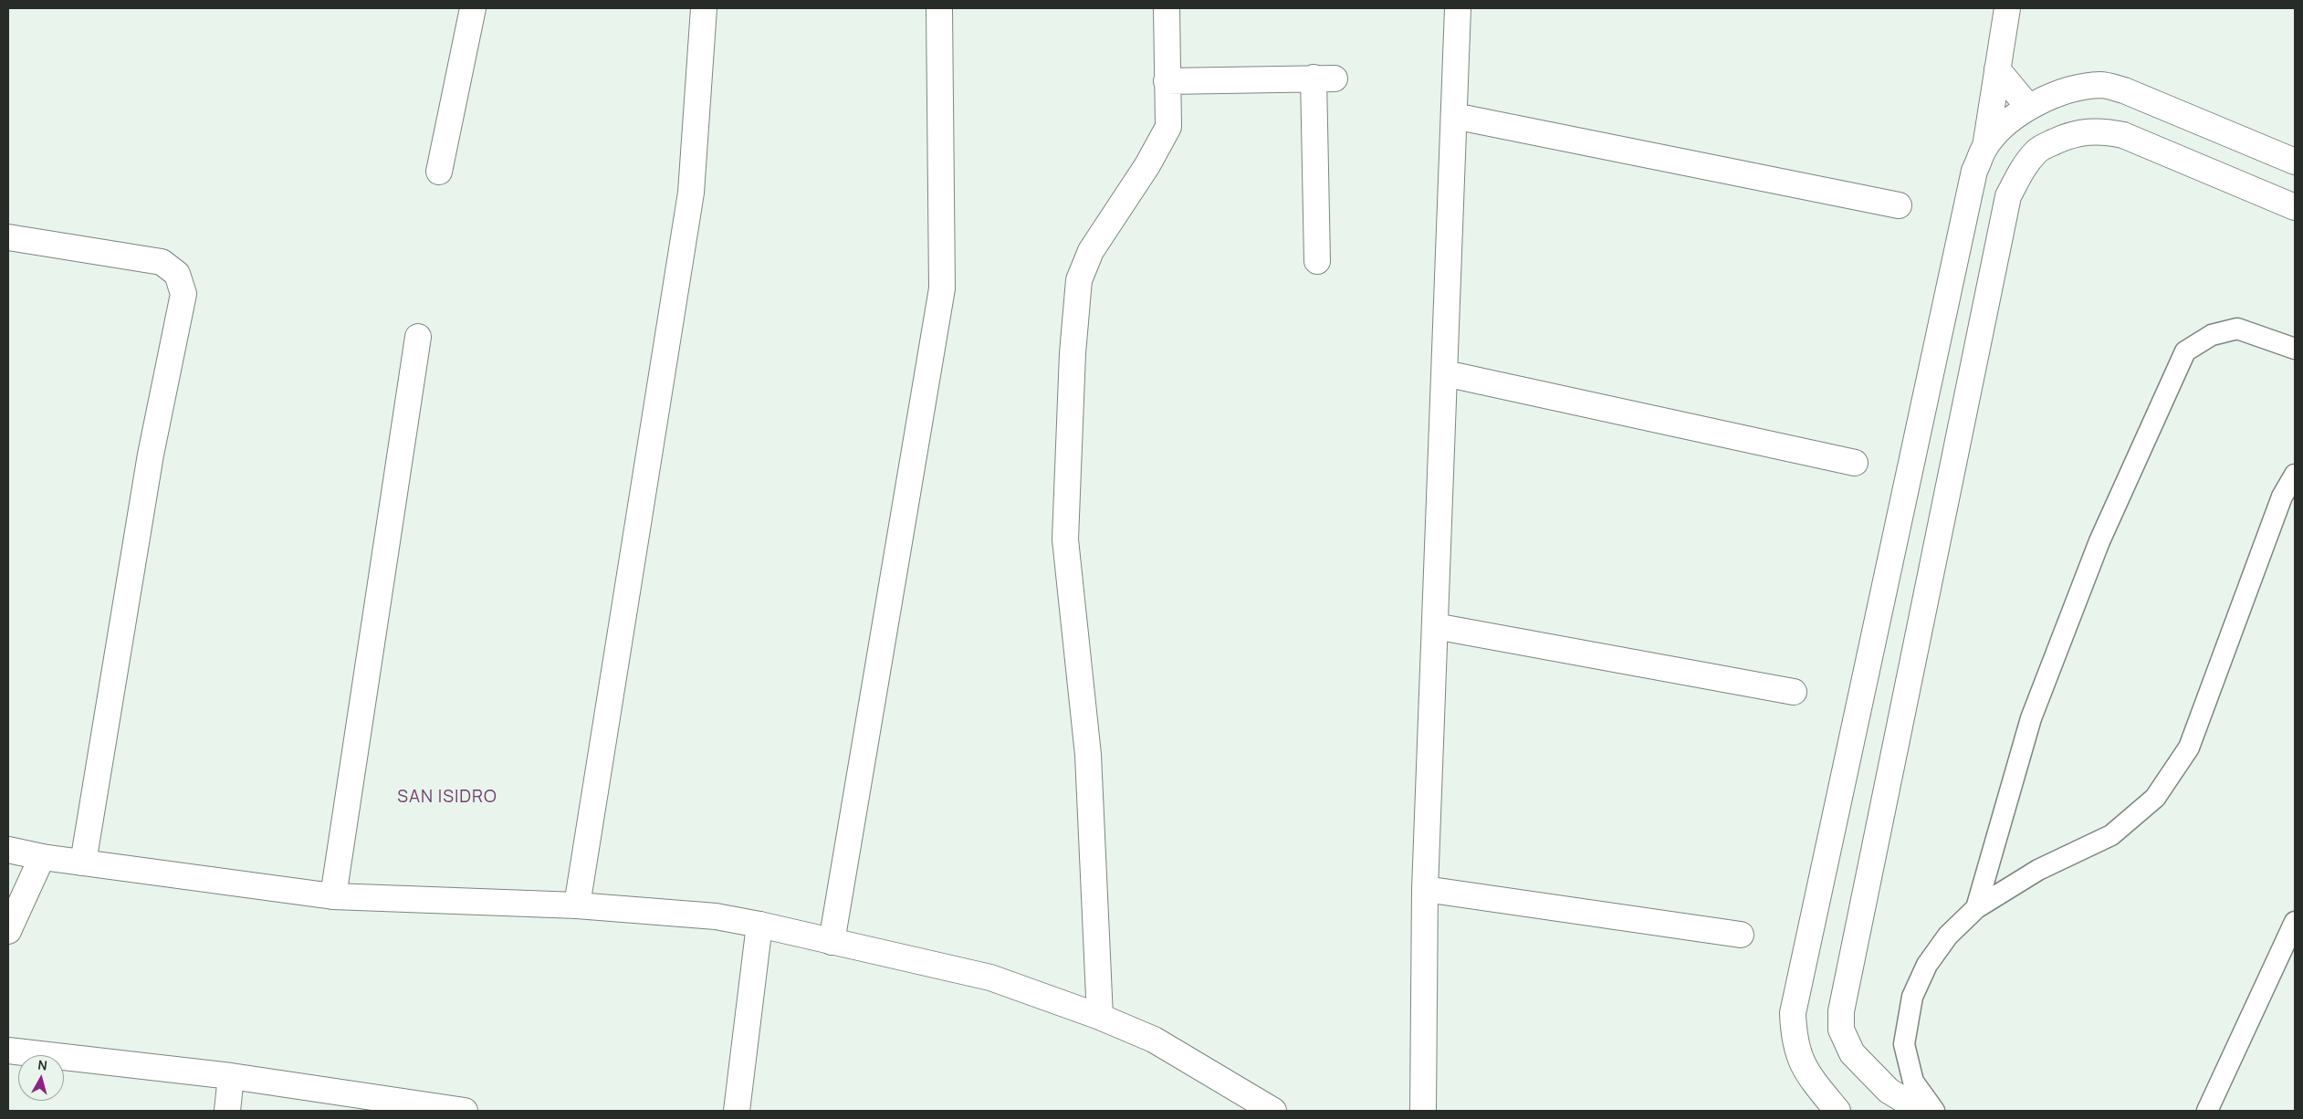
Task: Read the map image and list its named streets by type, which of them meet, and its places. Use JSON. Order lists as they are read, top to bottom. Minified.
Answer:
{"districts":["SAN ISIDRO"],"north":"top"}
